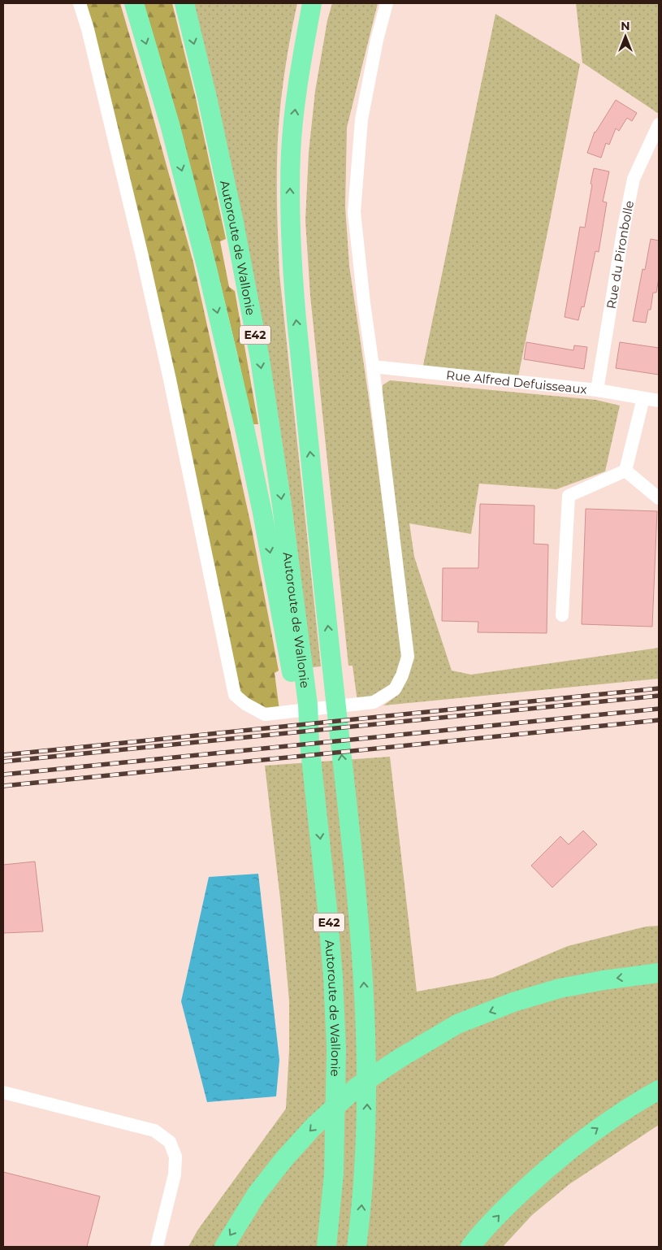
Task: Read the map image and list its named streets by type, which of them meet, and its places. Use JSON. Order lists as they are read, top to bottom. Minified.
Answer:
{"streets":{"highway":["Autoroute de Wallonie","E42"],"street":["Rue du Pironbolle","Rue Alfred Defuisseaux"]},"crossings":[["Rue du Pironbolle","Rue Alfred Defuisseaux"]],"north":"top"}
